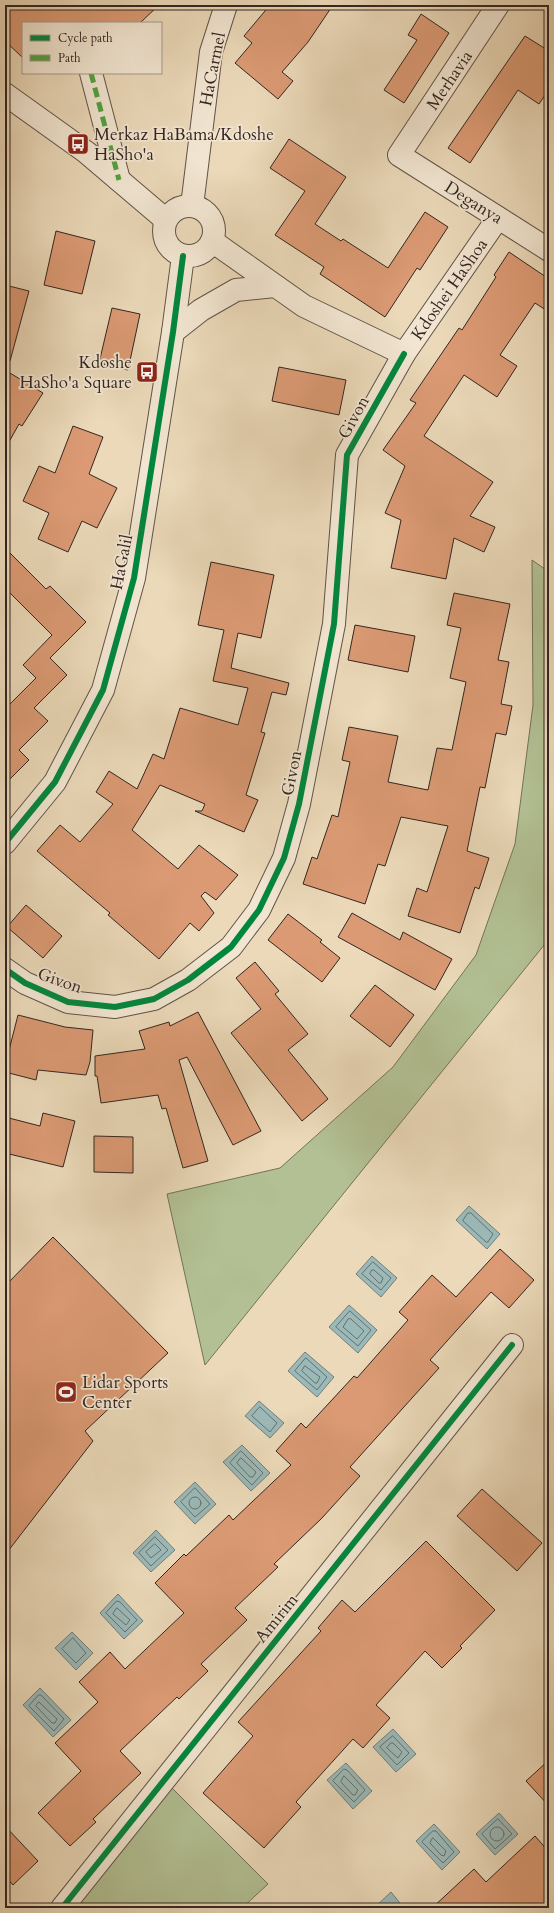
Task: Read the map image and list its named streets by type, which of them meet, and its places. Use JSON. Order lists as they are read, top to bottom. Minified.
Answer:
{"streets":{"street":["HaCarmel","Merhavia","Deganya","Kdoshei HaShoa","Givon","HaGalil","Amirim"]},"crossings":[["HaCarmel","Kdoshei HaShoa"],["HaCarmel","HaGalil"],["Merhavia","Deganya"],["Deganya","Kdoshei HaShoa"],["Kdoshei HaShoa","Givon"],["Kdoshei HaShoa","HaGalil"]],"places":{"bus stop":["Merkaz HaBama/Kdoshe HaSho'a","Kdoshe HaSho'a Square"],"sports":["Lidar Sports Center"]},"legend":["Cycle path","Path"]}
